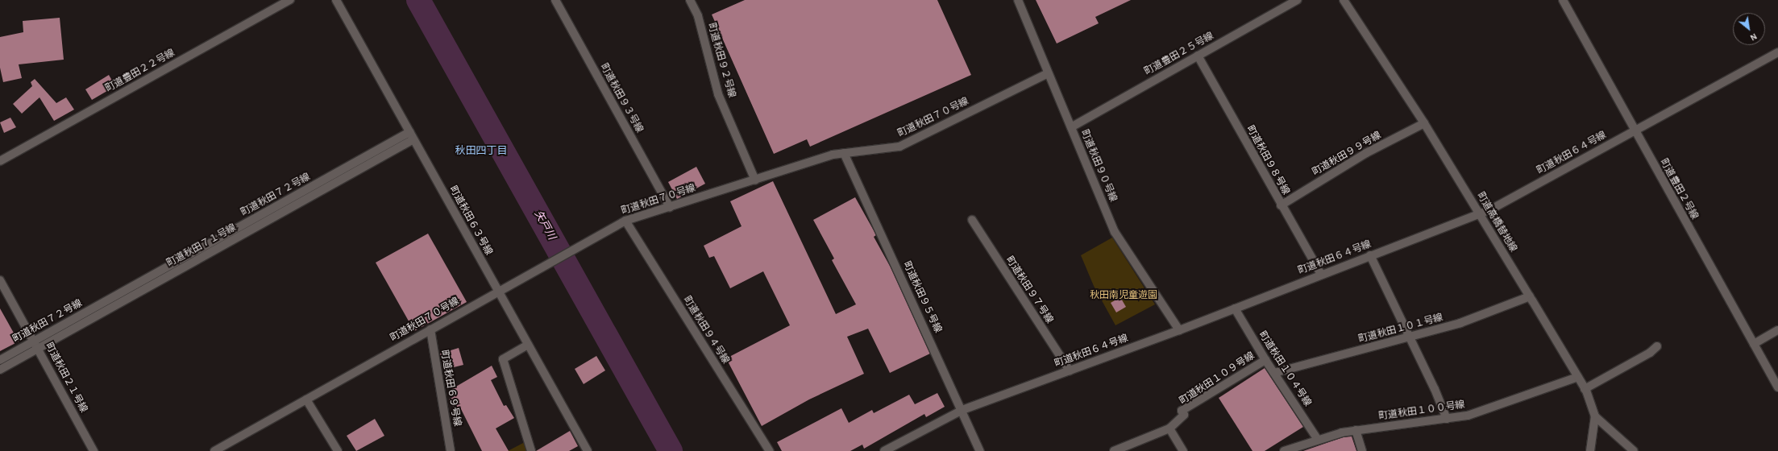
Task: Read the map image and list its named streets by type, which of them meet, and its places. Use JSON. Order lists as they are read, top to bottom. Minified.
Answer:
{"streets":{"street":["町道豊田２５号線","町道秋田９２号線","町道豊田２２号線","町道秋田９３号線","町道秋田７０号線","町道秋田６４号線","町道秋田９９号線","町道秋田９８号線","町道秋田９０号線","町道豊田２号線","町道秋田７２号線","町道秋田６３号線","町道高橋替地線","町道秋田７１号線","町道秋田９７号線","町道秋田９５号線","町道秋田１０１号線","町道秋田９４号線","町道秋田１０４号線","町道秋田２１号線","町道秋田１０９号線","町道秋田６９号線","町道秋田１００号線"]},"crossings":[["町道豊田２５号線","町道秋田９８号線"],["町道豊田２５号線","町道秋田９０号線"],["町道秋田９２号線","町道秋田７０号線"],["町道秋田９３号線","町道秋田７０号線"],["町道秋田７０号線","町道秋田９０号線"],["町道秋田７０号線","町道秋田６３号線"],["町道秋田７０号線","町道秋田９５号線"],["町道秋田７０号線","町道秋田９４号線"],["町道秋田７０号線","町道秋田６９号線"],["町道秋田６４号線","町道秋田９８号線"],["町道秋田６４号線","町道秋田９０号線"],["町道秋田６４号線","町道豊田２号線"],["町道秋田６４号線","町道高橋替地線"],["町道秋田６４号線","町道秋田９７号線"],["町道秋田６４号線","町道秋田９５号線"],["町道秋田６４号線","町道秋田１０４号線"],["町道秋田９９号線","町道秋田９８号線"],["町道秋田９９号線","町道高橋替地線"],["町道秋田７２号線","町道秋田６３号線"],["町道秋田７２号線","町道秋田７１号線"],["町道秋田７２号線","町道秋田２１号線"],["町道秋田６３号線","町道秋田７１号線"],["町道高橋替地線","町道秋田１０１号線"],["町道高橋替地線","町道秋田１００号線"],["町道秋田７１号線","町道秋田２１号線"],["町道秋田１０１号線","町道秋田１０４号線"],["町道秋田１０４号線","町道秋田１０９号線"],["町道秋田１０４号線","町道秋田１００号線"]],"districts":["秋田四丁目"],"water":["矢戸川"],"parks":["秋田南児童遊園"],"north":"bottom right"}
